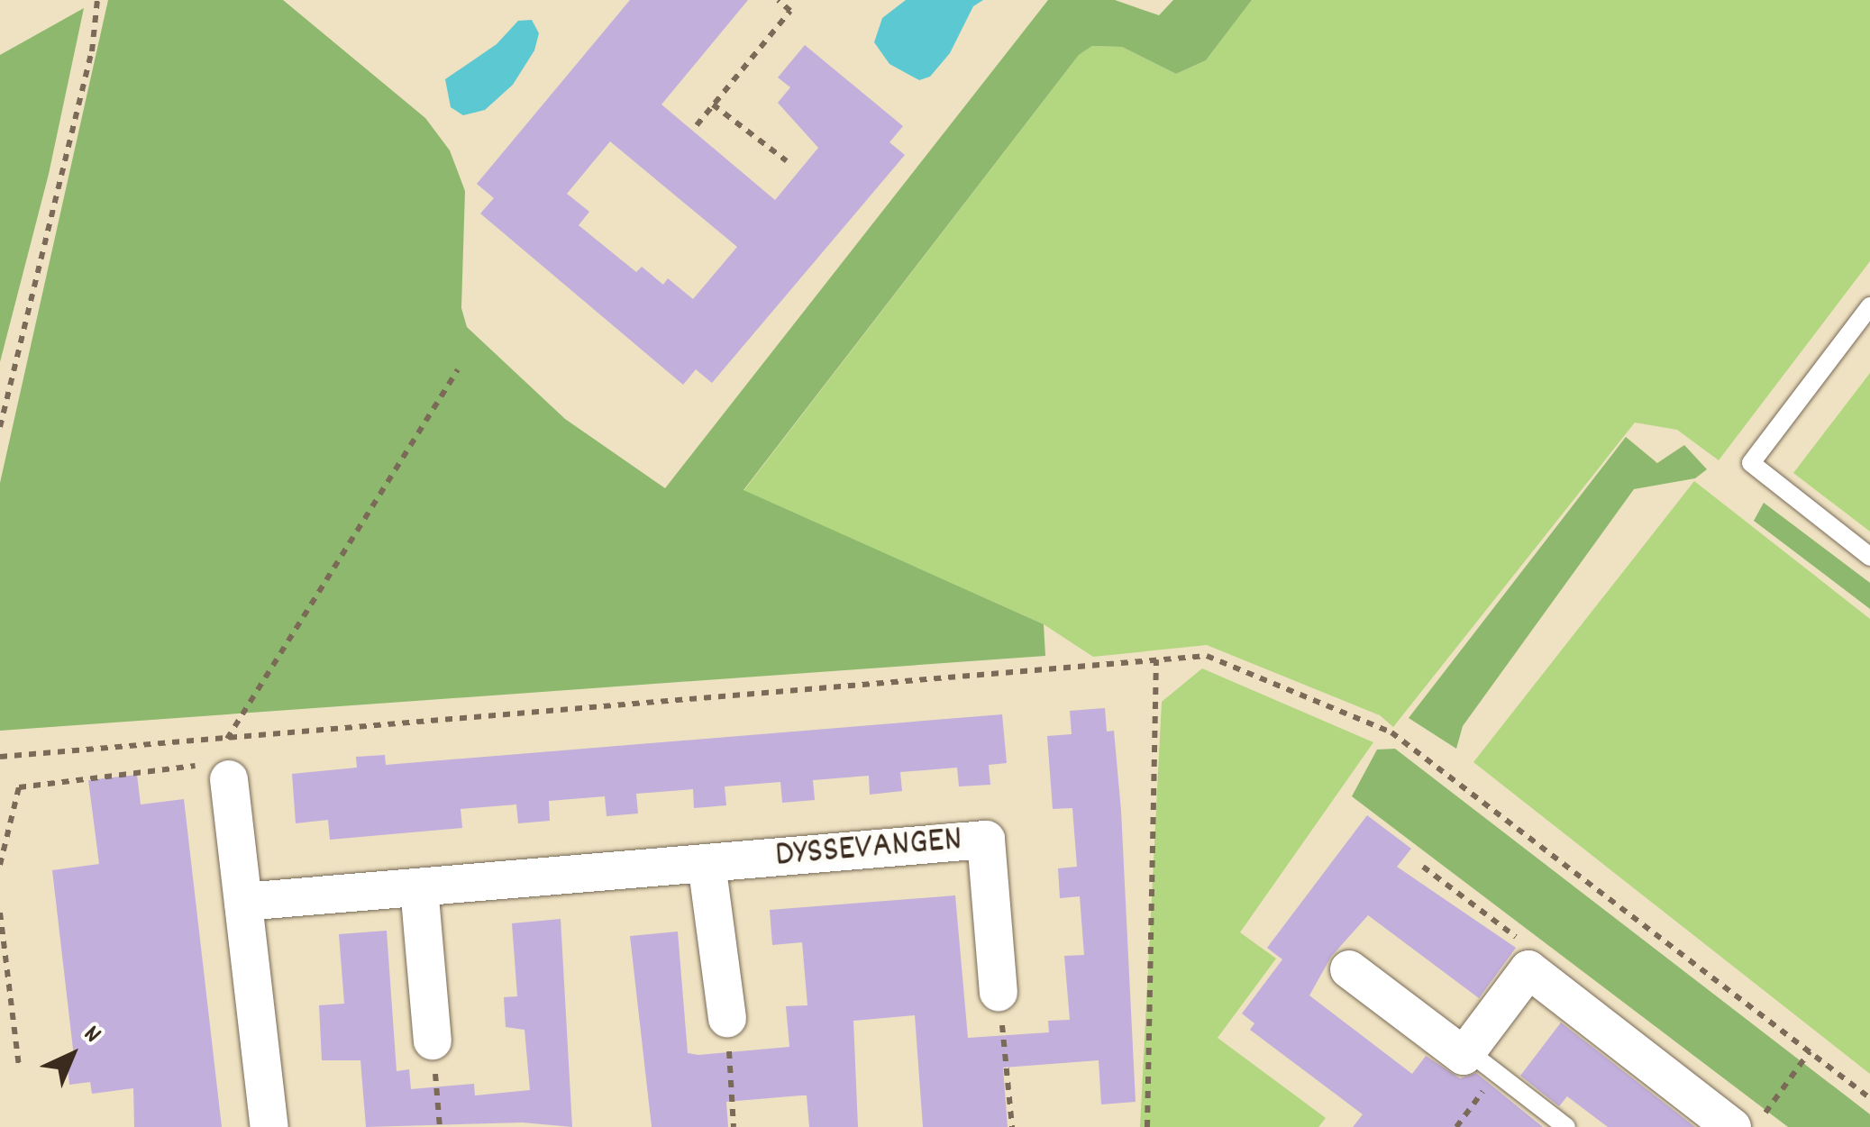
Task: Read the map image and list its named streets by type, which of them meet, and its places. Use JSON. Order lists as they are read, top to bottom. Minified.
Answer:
{"streets":{"street":["DYSSEVANGEN"]},"north":"top right"}
